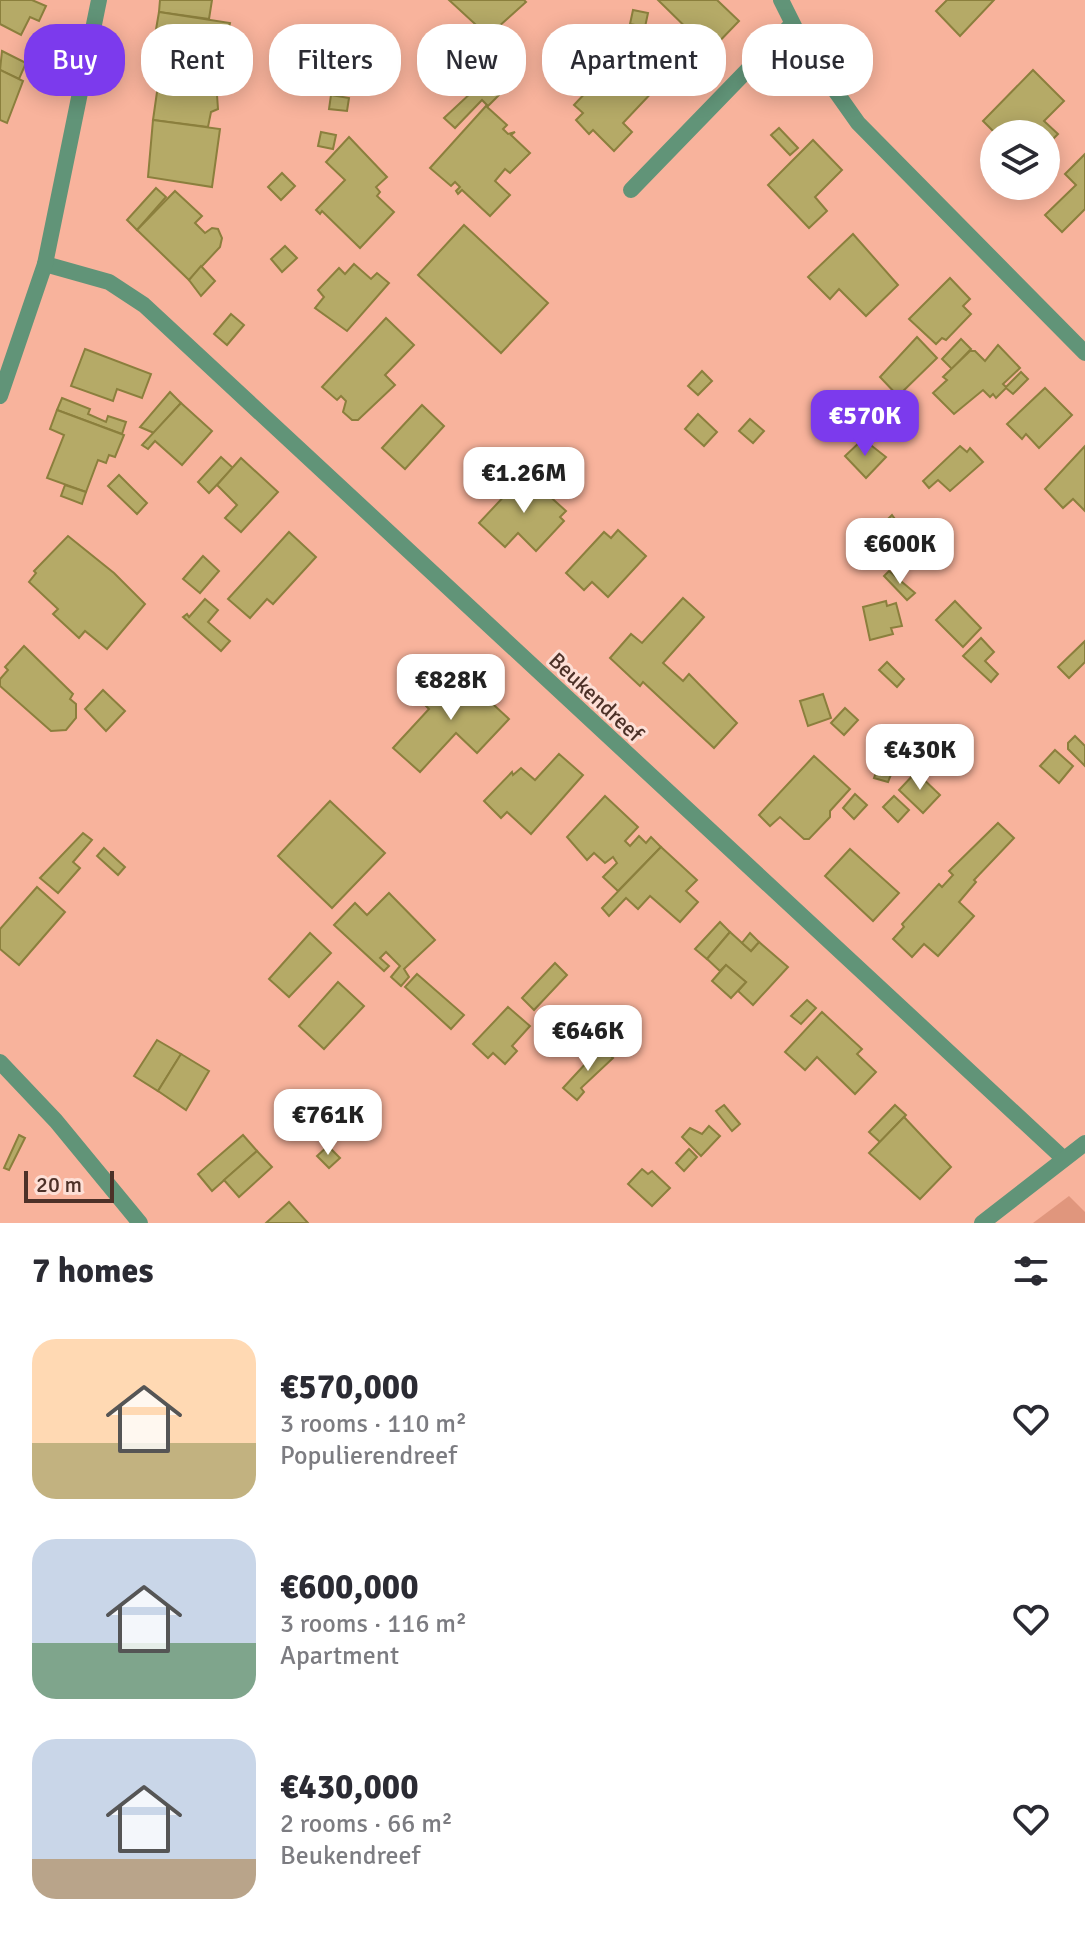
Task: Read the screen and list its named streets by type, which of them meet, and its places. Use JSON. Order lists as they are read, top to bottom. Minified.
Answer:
{"streets":{"street":["Beukendreef"]},"scale_bar":"20 m","page":{"chip":["Buy","Rent","Filters","New","Apartment","House"],"price":["€570K","€1.26M","€600K","€828K","€430K","€646K","€761K"],"scale":"20 m","heading":"7 homes","list":[{"name":"€570,000","note":"3 rooms · 110 m² · Populierendreef"},{"name":"€600,000","note":"3 rooms · 116 m² · Apartment"},{"name":"€430,000","note":"2 rooms · 66 m² · Beukendreef"}]}}
